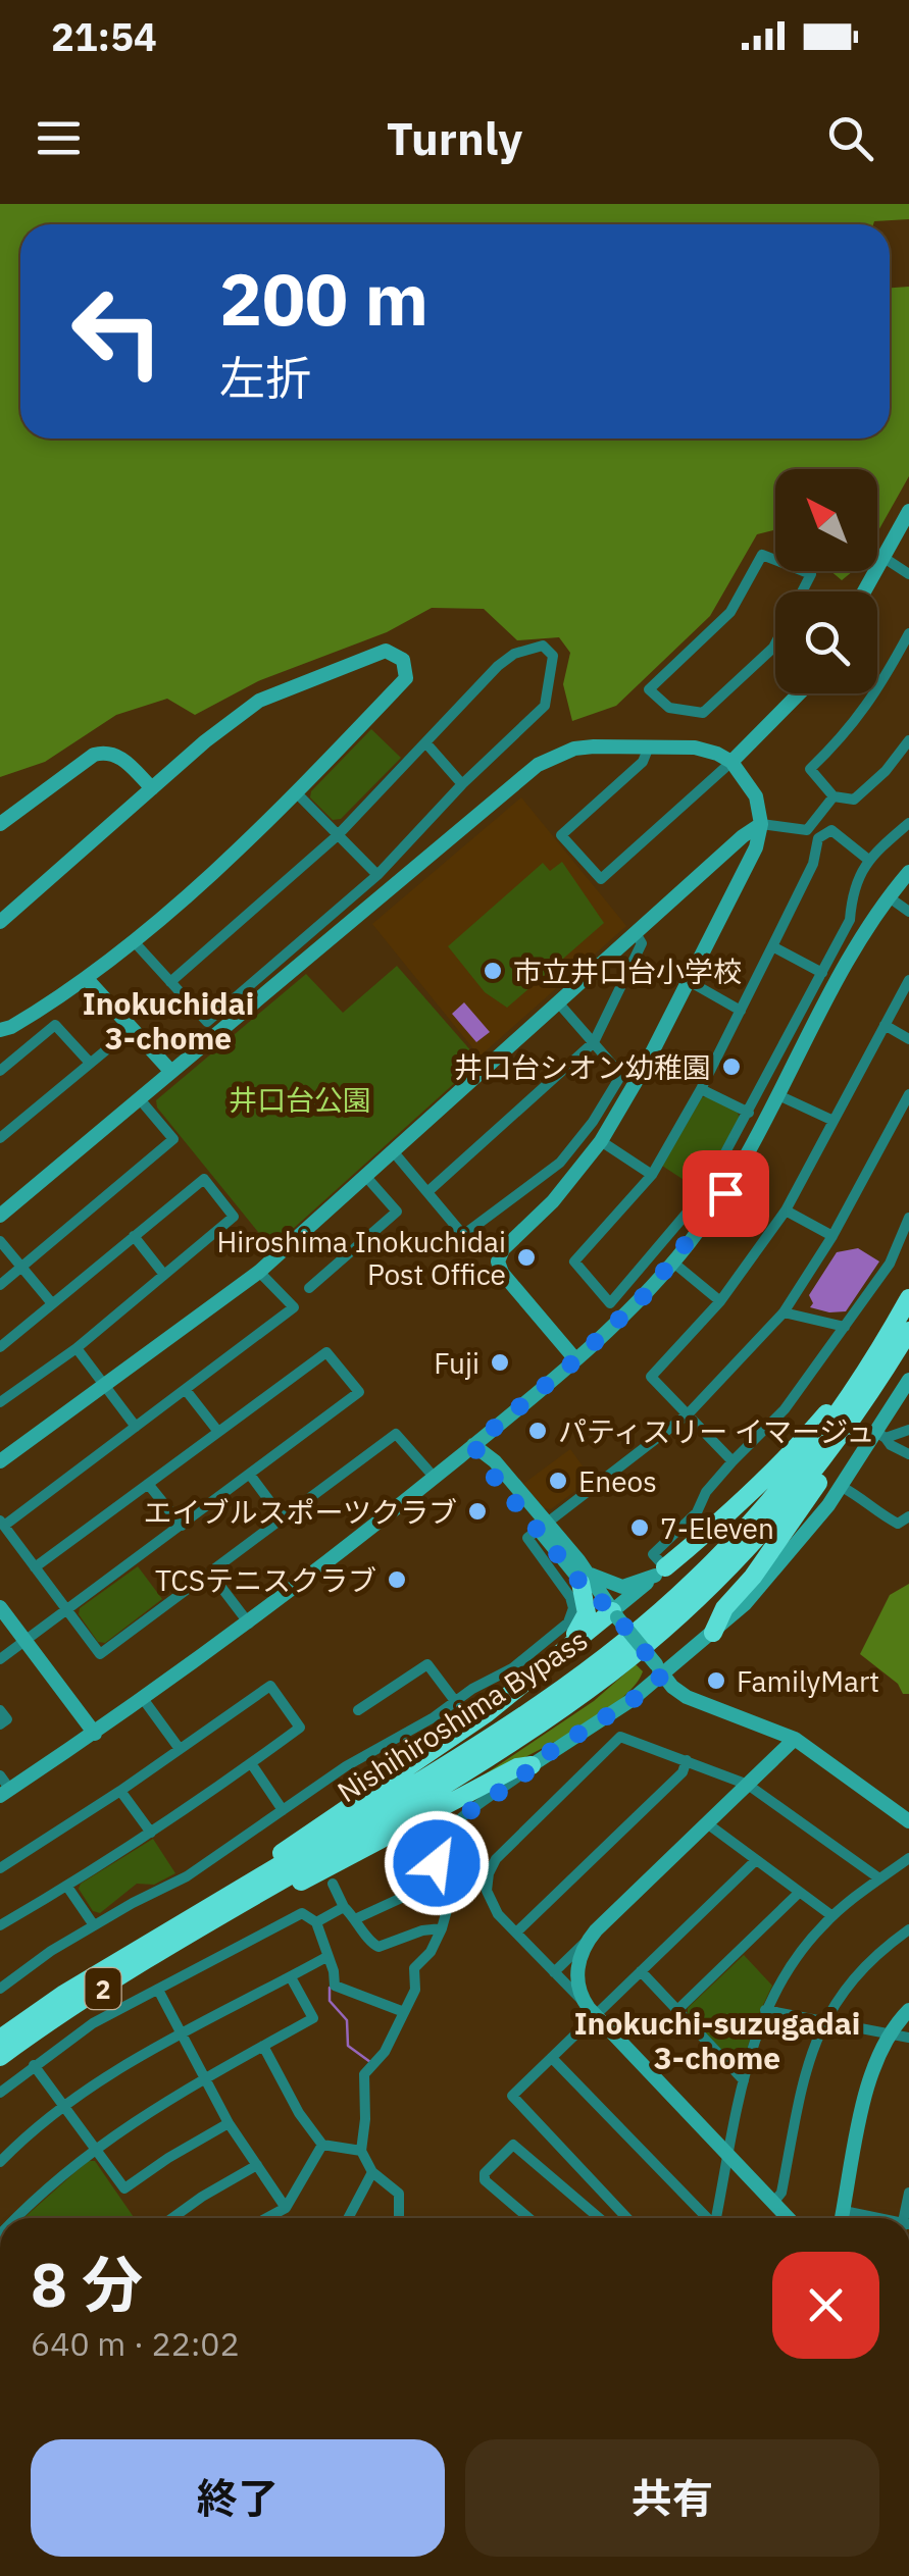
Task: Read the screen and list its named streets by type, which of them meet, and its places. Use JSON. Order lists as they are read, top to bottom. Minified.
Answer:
{"streets":{"highway":["Nishihiroshima Bypass","2"]},"districts":["Inokuchidai 3-chome","Inokuchi-suzugadai 3-chome"],"parks":["井口台公園"],"places":["市立井口台小学校","井口台シオン幼稚園","Hiroshima Inokuchidai Post Office","Fuji","パティスリー イマージュ","Eneos","エイブルスポーツクラブ","7-Eleven","TCSテニスクラブ","FamilyMart"],"north":"top left","page":{"status":"21:54","header":"Turnly","turn":["200 m","左折"],"heading":["8 分","640 m · 22:02"],"buttons":["終了","共有"]}}
